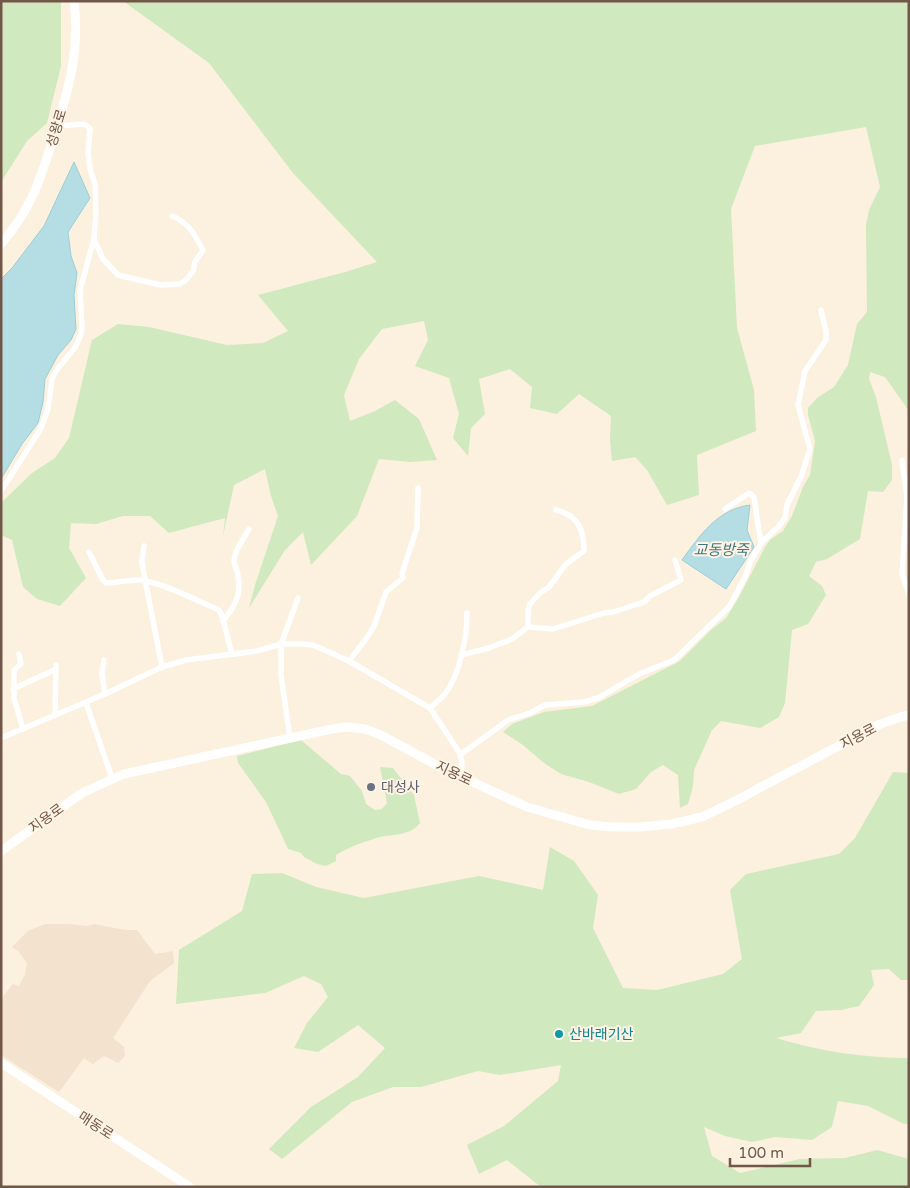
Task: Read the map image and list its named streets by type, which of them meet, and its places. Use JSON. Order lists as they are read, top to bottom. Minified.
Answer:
{"streets":{"street":["성왕로","지용로","매동로"]},"water":["교동방죽"],"places":["대성사","산바래기산"],"scale_bar":"100 m"}
